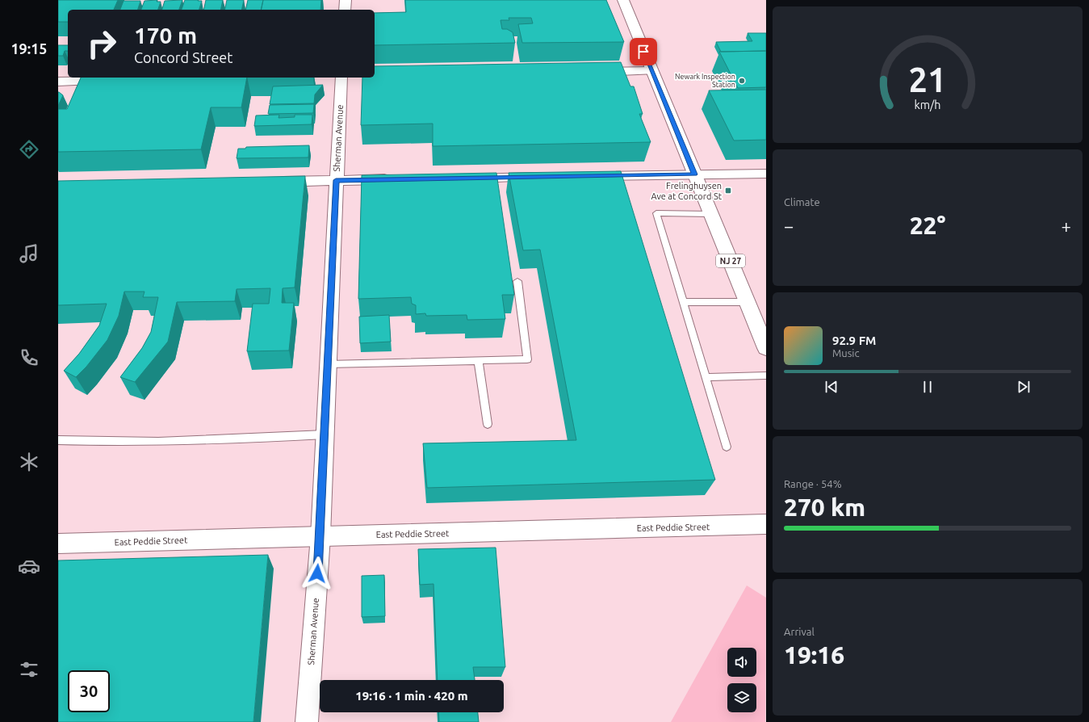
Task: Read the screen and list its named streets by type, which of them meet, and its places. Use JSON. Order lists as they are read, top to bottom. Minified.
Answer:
{"streets":{"street":["Sherman Avenue","NJ 27","East Peddie Street"]},"crossings":[["Sherman Avenue","East Peddie Street"]],"places":{"other":["Newark Inspection Station"],"transit":["Frelinghuysen Ave at Concord St"]},"page":{"tabs":"19:15","turn":["170 m","Concord Street"],"tile":["Climate",["Range · 54%","270 km"],["Arrival","19:16"]],"heat":["−","22°","+"],"song":["92.9 FM","Music"],"limit":"30","trip":"19:16 · 1 min · 420 m","gauge":["21","km/h"]}}
